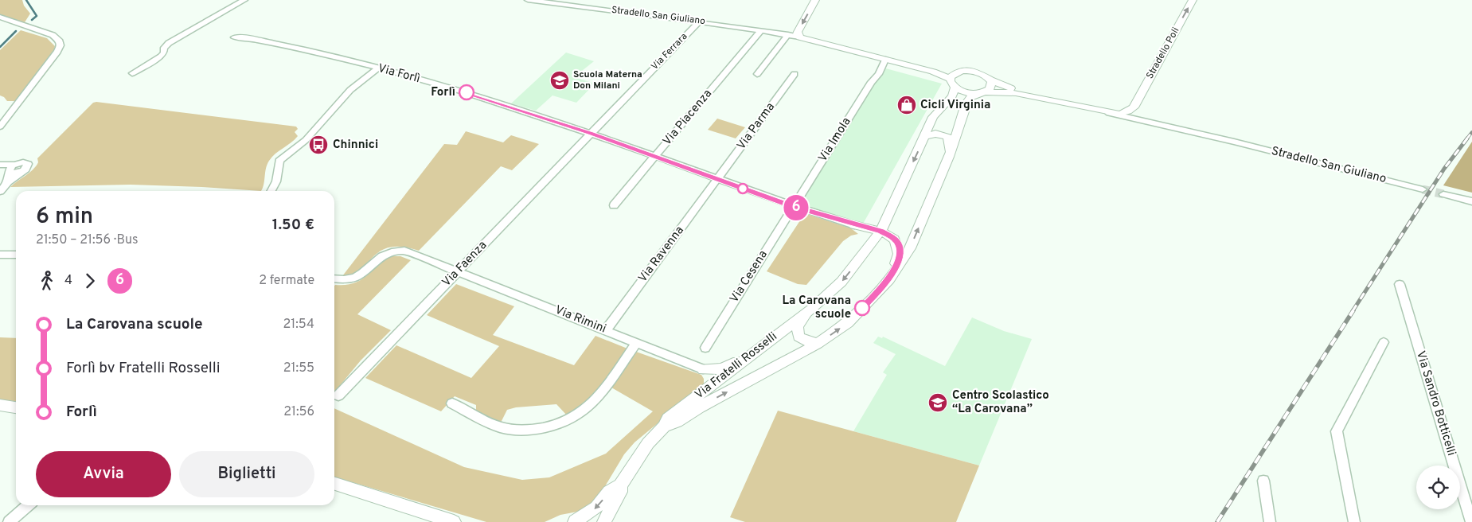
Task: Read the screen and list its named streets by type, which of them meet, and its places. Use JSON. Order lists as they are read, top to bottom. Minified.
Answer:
{"streets":{"street":["Stradello San Giuliano","Via Ferrara","Stradello Poli","Via Forlì","Via Piacenza","Via Parma","Via Imola","Via Ravenna","Via Faenza","Via Cesena","Via Rimini","Via Fratelli Rosselli","Via Sandro Botticelli"]},"crossings":[["Stradello San Giuliano","Via Ferrara"],["Stradello San Giuliano","Via Piacenza"],["Stradello San Giuliano","Via Imola"],["Stradello San Giuliano","Via Fratelli Rosselli"],["Via Ferrara","Via Forlì"],["Via Ferrara","Via Faenza"],["Via Forlì","Via Piacenza"],["Via Forlì","Via Parma"],["Via Forlì","Via Imola"],["Via Forlì","Via Ravenna"],["Via Forlì","Via Faenza"],["Via Forlì","Via Cesena"],["Via Parma","Via Ravenna"],["Via Imola","Via Cesena"],["Via Ravenna","Via Rimini"],["Via Faenza","Via Rimini"]],"one_way":["Stradello Poli"],"places":{"school or university":["Scuola Materna Don Milani","Centro Scolastico “La Carovana”"],"other":["Forlì","La Carovana scuole"],"shop":["Cicli Virginia"],"bus stop":["Chinnici"]},"lines":["bus line 6"],"page":{"on_map":"6","heading":["6 min","21:50 – 21:56 · Bus","1.50 €"],"legs":["4","6","2 fermate"],"list":[{"name":"La Carovana scuole","value":"21:54"},{"name":"Forlì bv Fratelli Rosselli","value":"21:55"},{"name":"Forlì","value":"21:56"}],"buttons":["Avvia","Biglietti"]}}
